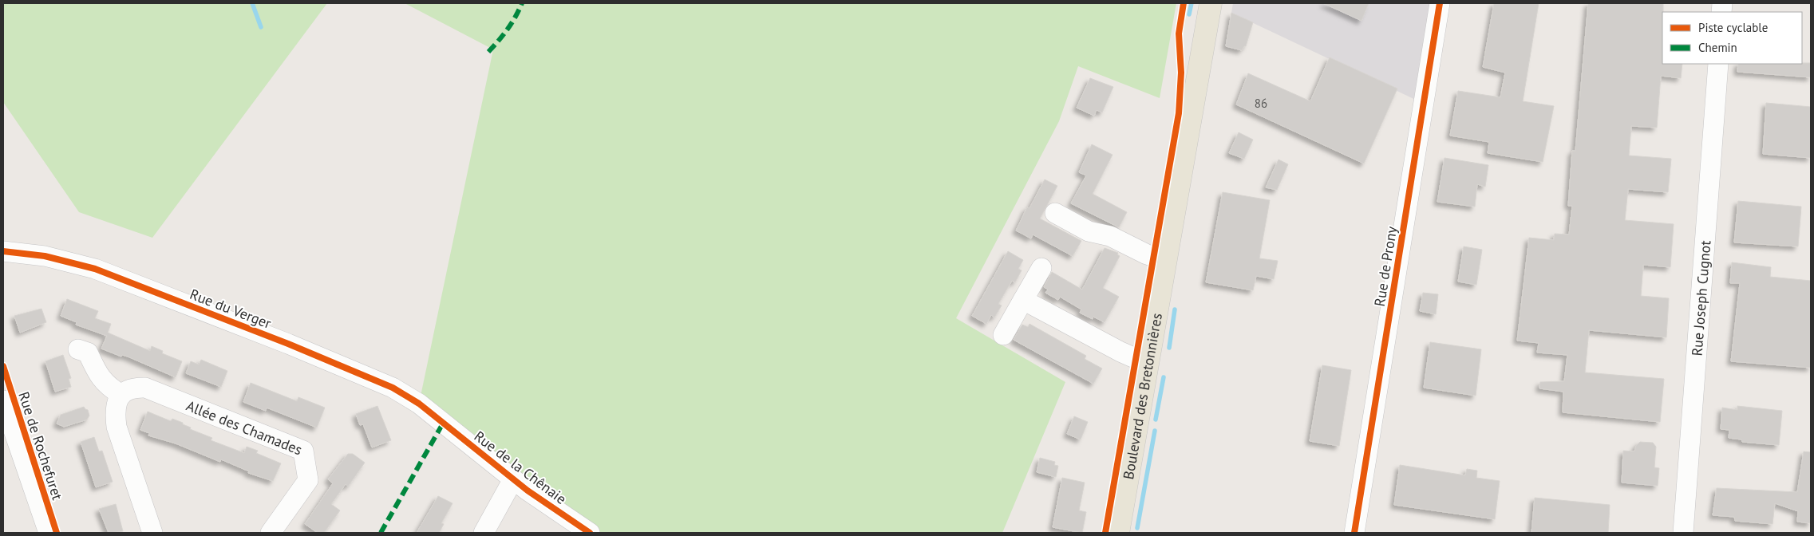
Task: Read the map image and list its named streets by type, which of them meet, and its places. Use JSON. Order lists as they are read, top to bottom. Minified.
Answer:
{"streets":{"main road":["Boulevard des Bretonnières"],"street":["Rue de Prony","Rue Joseph Cugnot","Rue du Verger","Allée des Chamades","Rue de Rochefuret","Rue de la Chênaie"]},"crossings":[["Rue du Verger","Rue de la Chênaie"]],"house_numbers":["86"],"legend":["Piste cyclable","Chemin"]}
